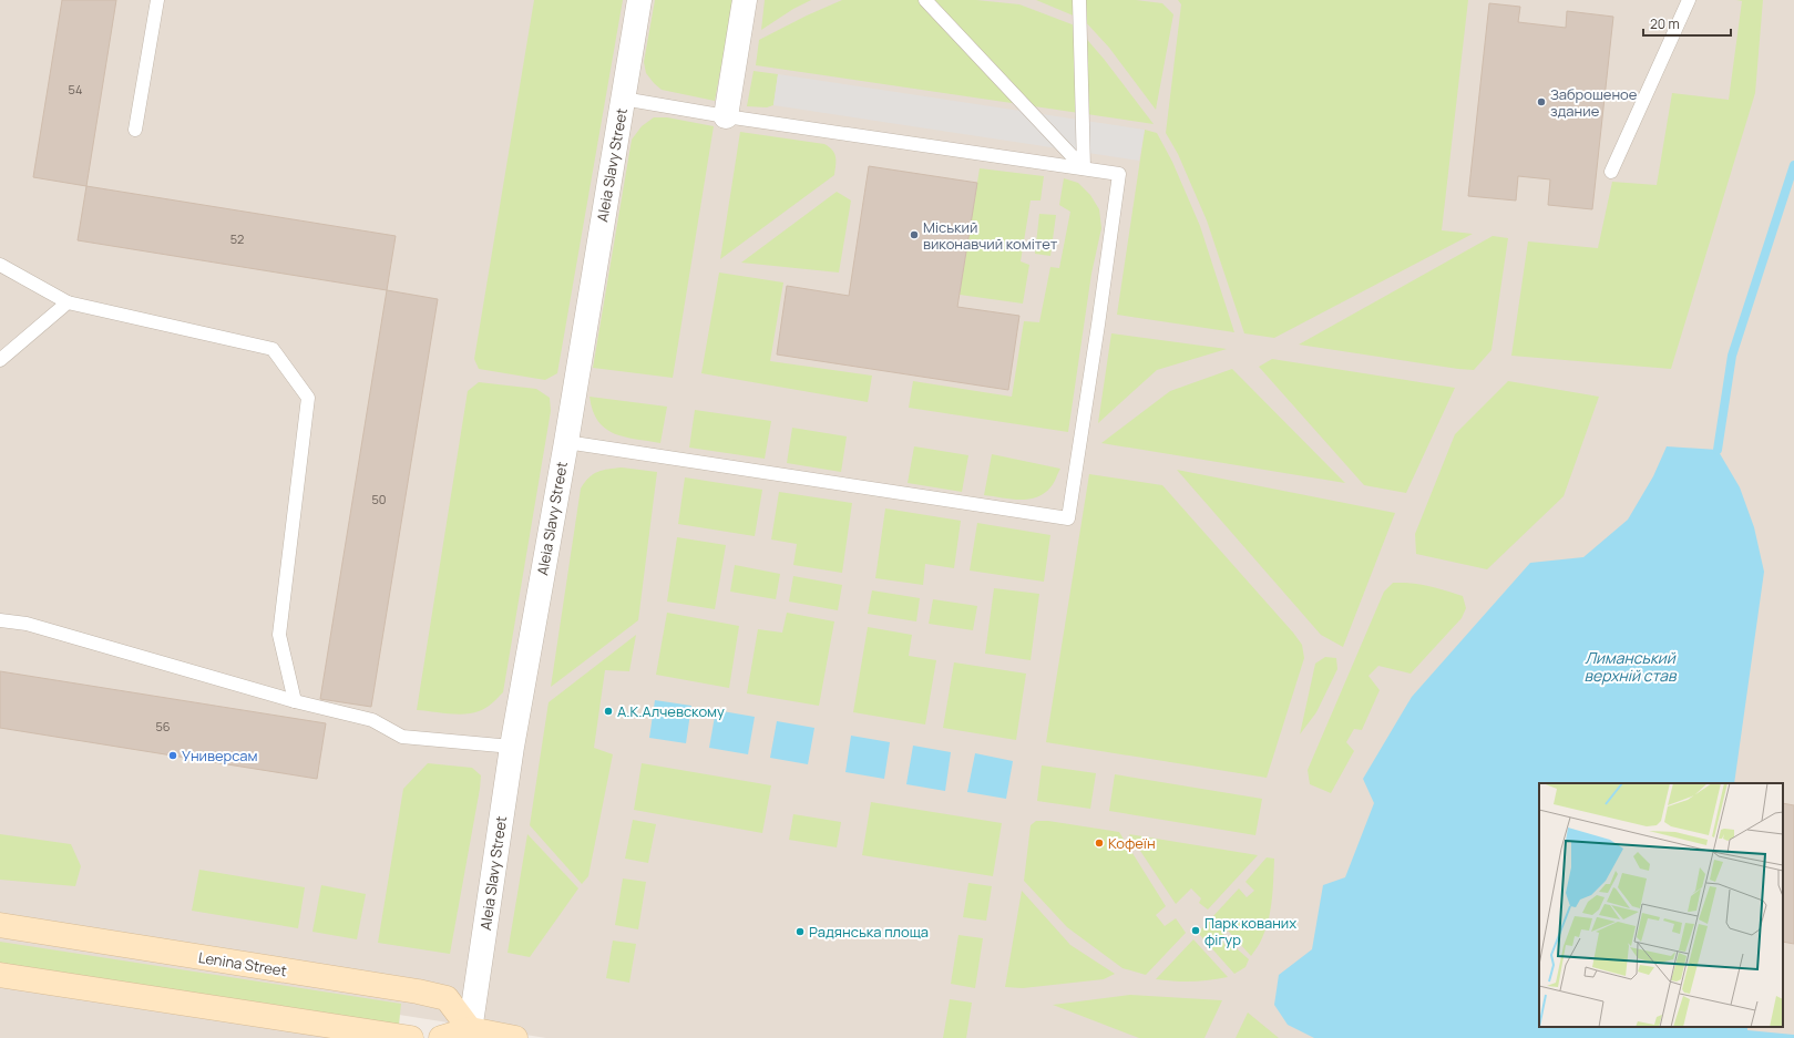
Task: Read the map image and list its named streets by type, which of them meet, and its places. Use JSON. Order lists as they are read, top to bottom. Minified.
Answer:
{"streets":{"street":["Aleia Slavy Street","Lenina Street"]},"crossings":[["Aleia Slavy Street","Lenina Street"]],"water":["Лиманський верхній став"],"places":["Заброшеное здание","Міський виконавчий комітет","А.К.Алчевскому","Универсам","Кофеїн","Парк кованих фігур","Радянська площа"],"house_numbers":["54","52","50","56"],"scale_bar":"20 m"}
